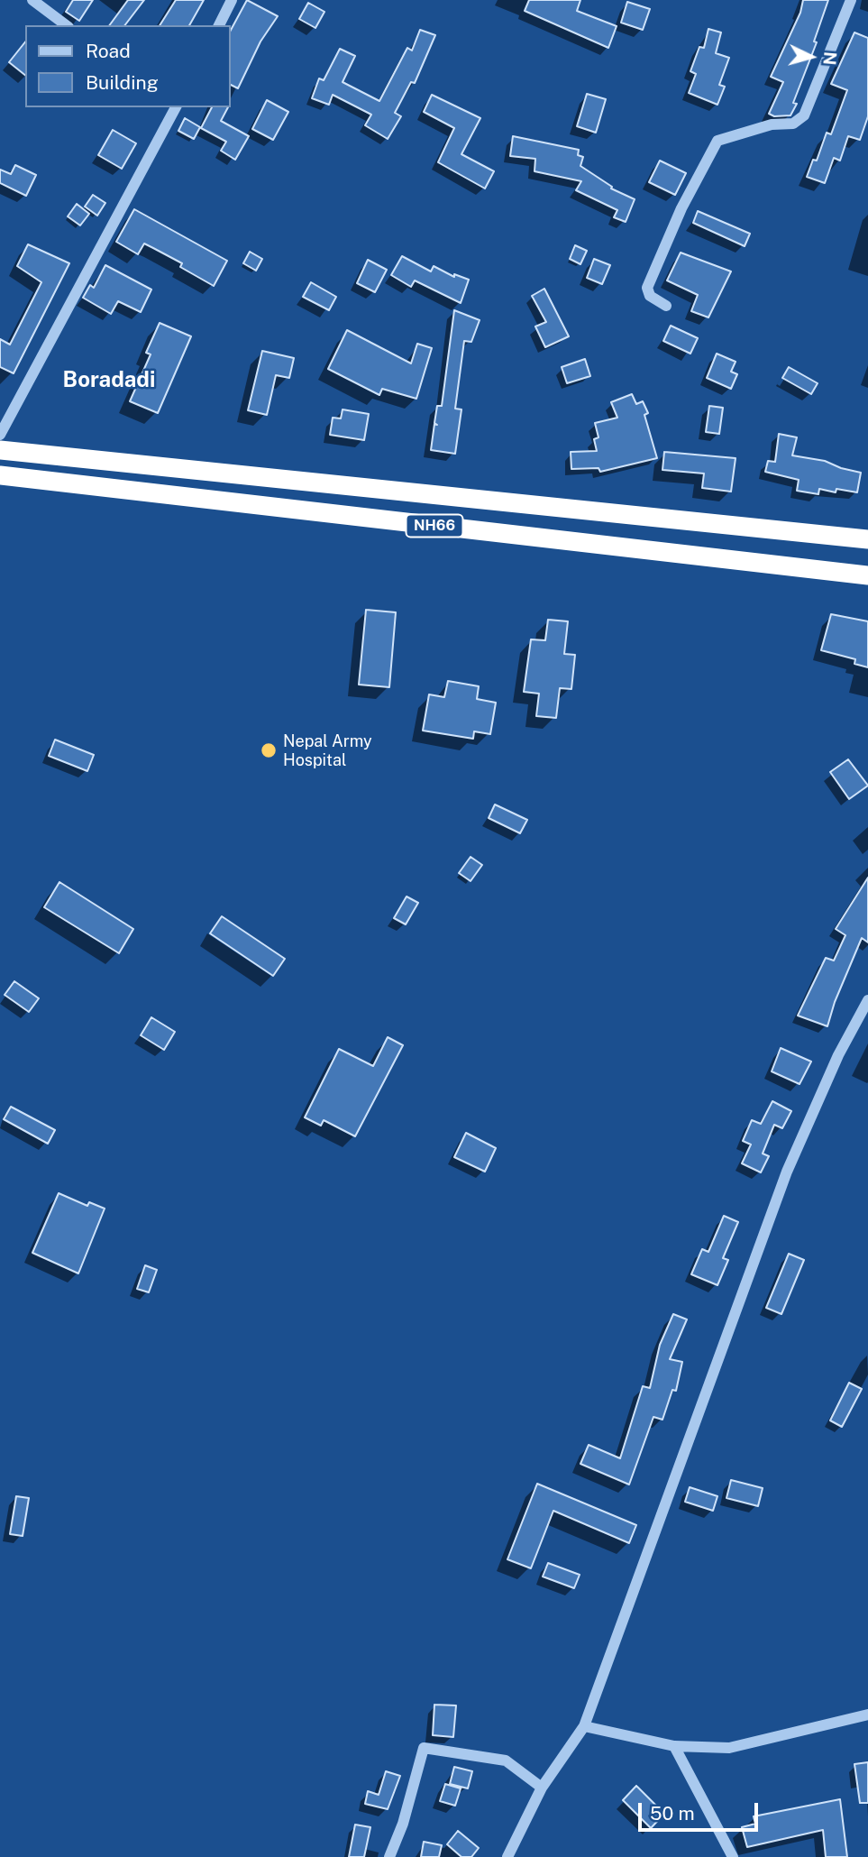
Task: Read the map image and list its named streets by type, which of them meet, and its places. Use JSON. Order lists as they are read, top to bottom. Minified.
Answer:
{"streets":{"highway":["NH66"]},"districts":["Boradadi"],"places":["Nepal Army Hospital"],"legend":["Road","Building"],"scale_bar":"50 m","north":"right"}
